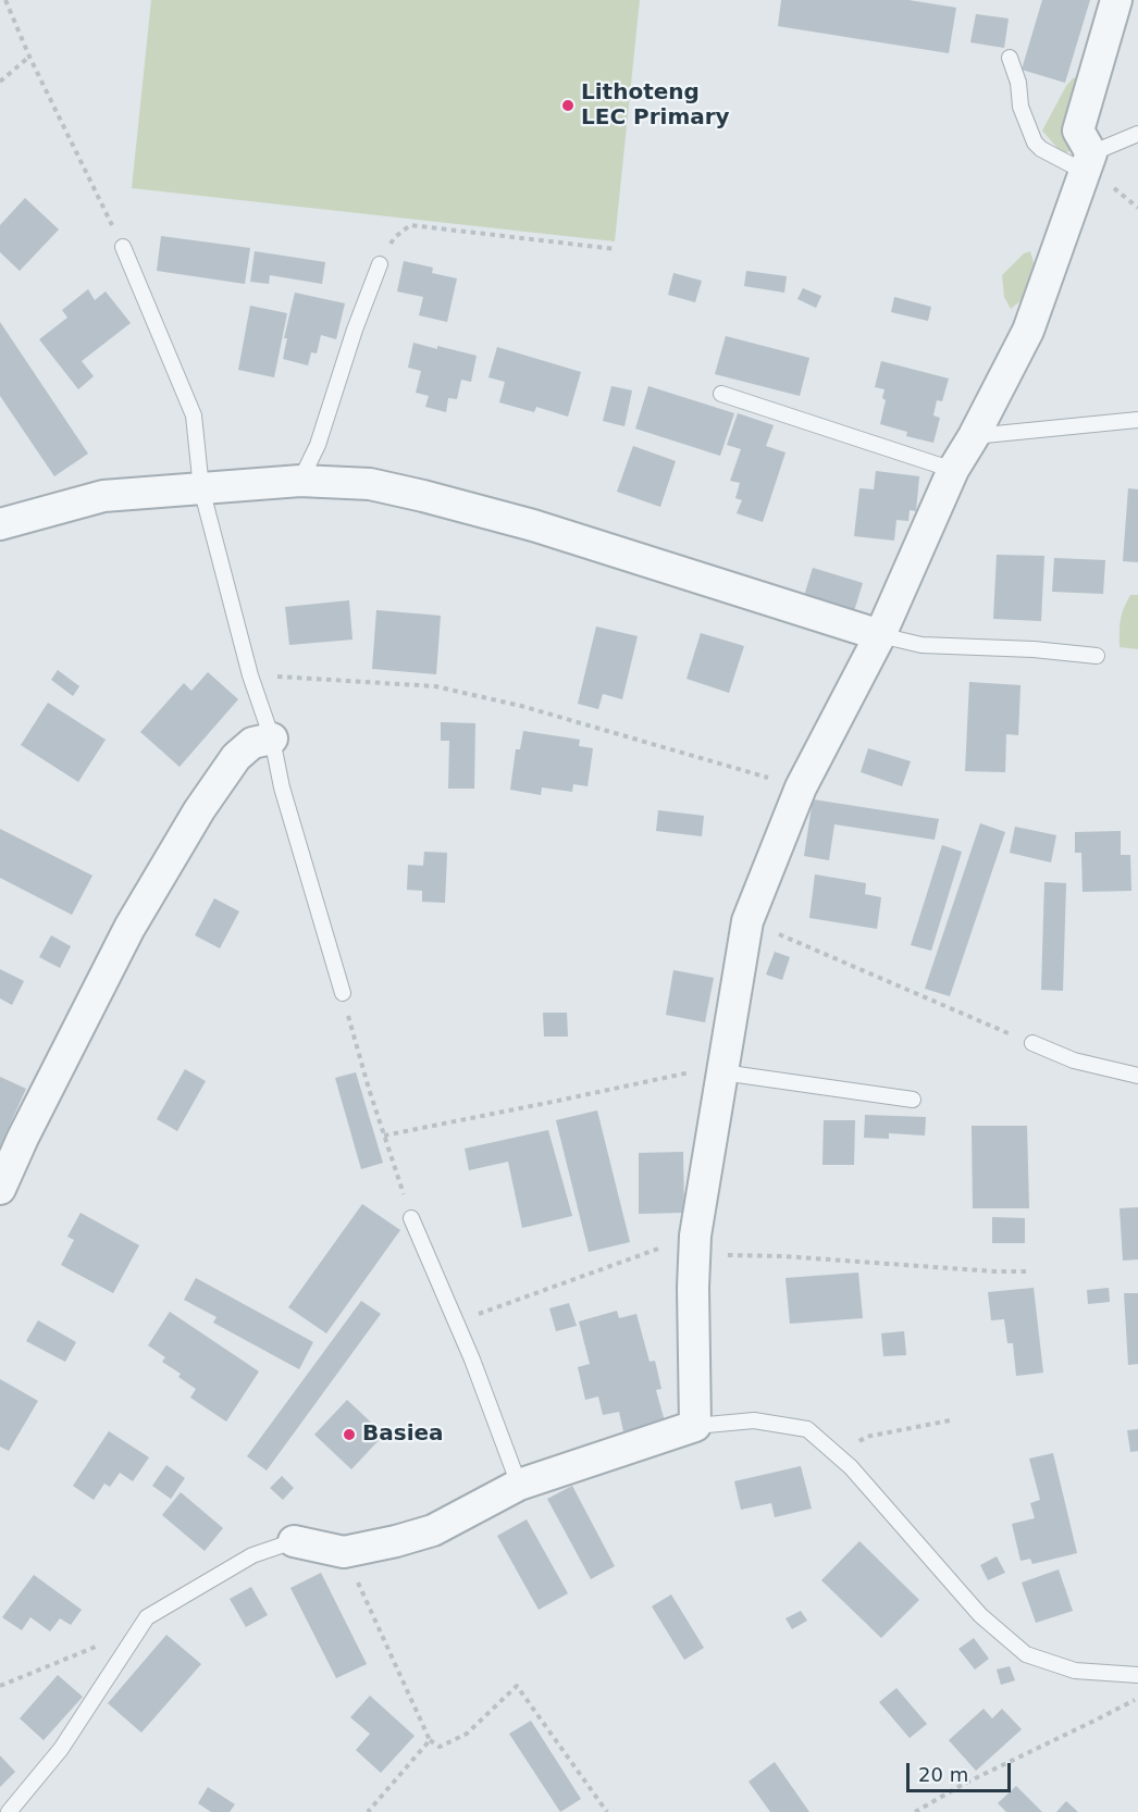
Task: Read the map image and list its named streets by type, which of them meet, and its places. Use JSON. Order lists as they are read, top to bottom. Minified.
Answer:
{"places":["Lithoteng LEC Primary","Basiea"],"scale_bar":"20 m"}
